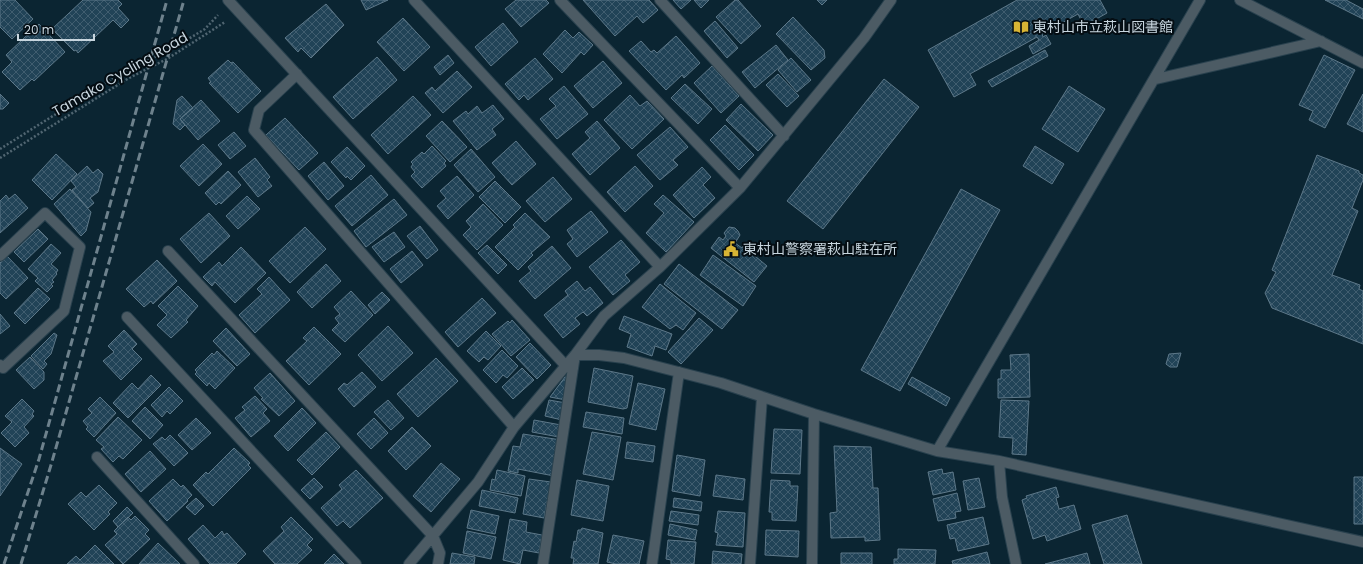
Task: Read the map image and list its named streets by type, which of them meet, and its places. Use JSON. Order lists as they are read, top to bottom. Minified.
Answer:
{"streets":{"path":["Tamako Cycling Road"]},"places":{"library":["東村山市立萩山図書館"],"public building":["東村山警察署萩山駐在所"]},"scale_bar":"20 m"}
